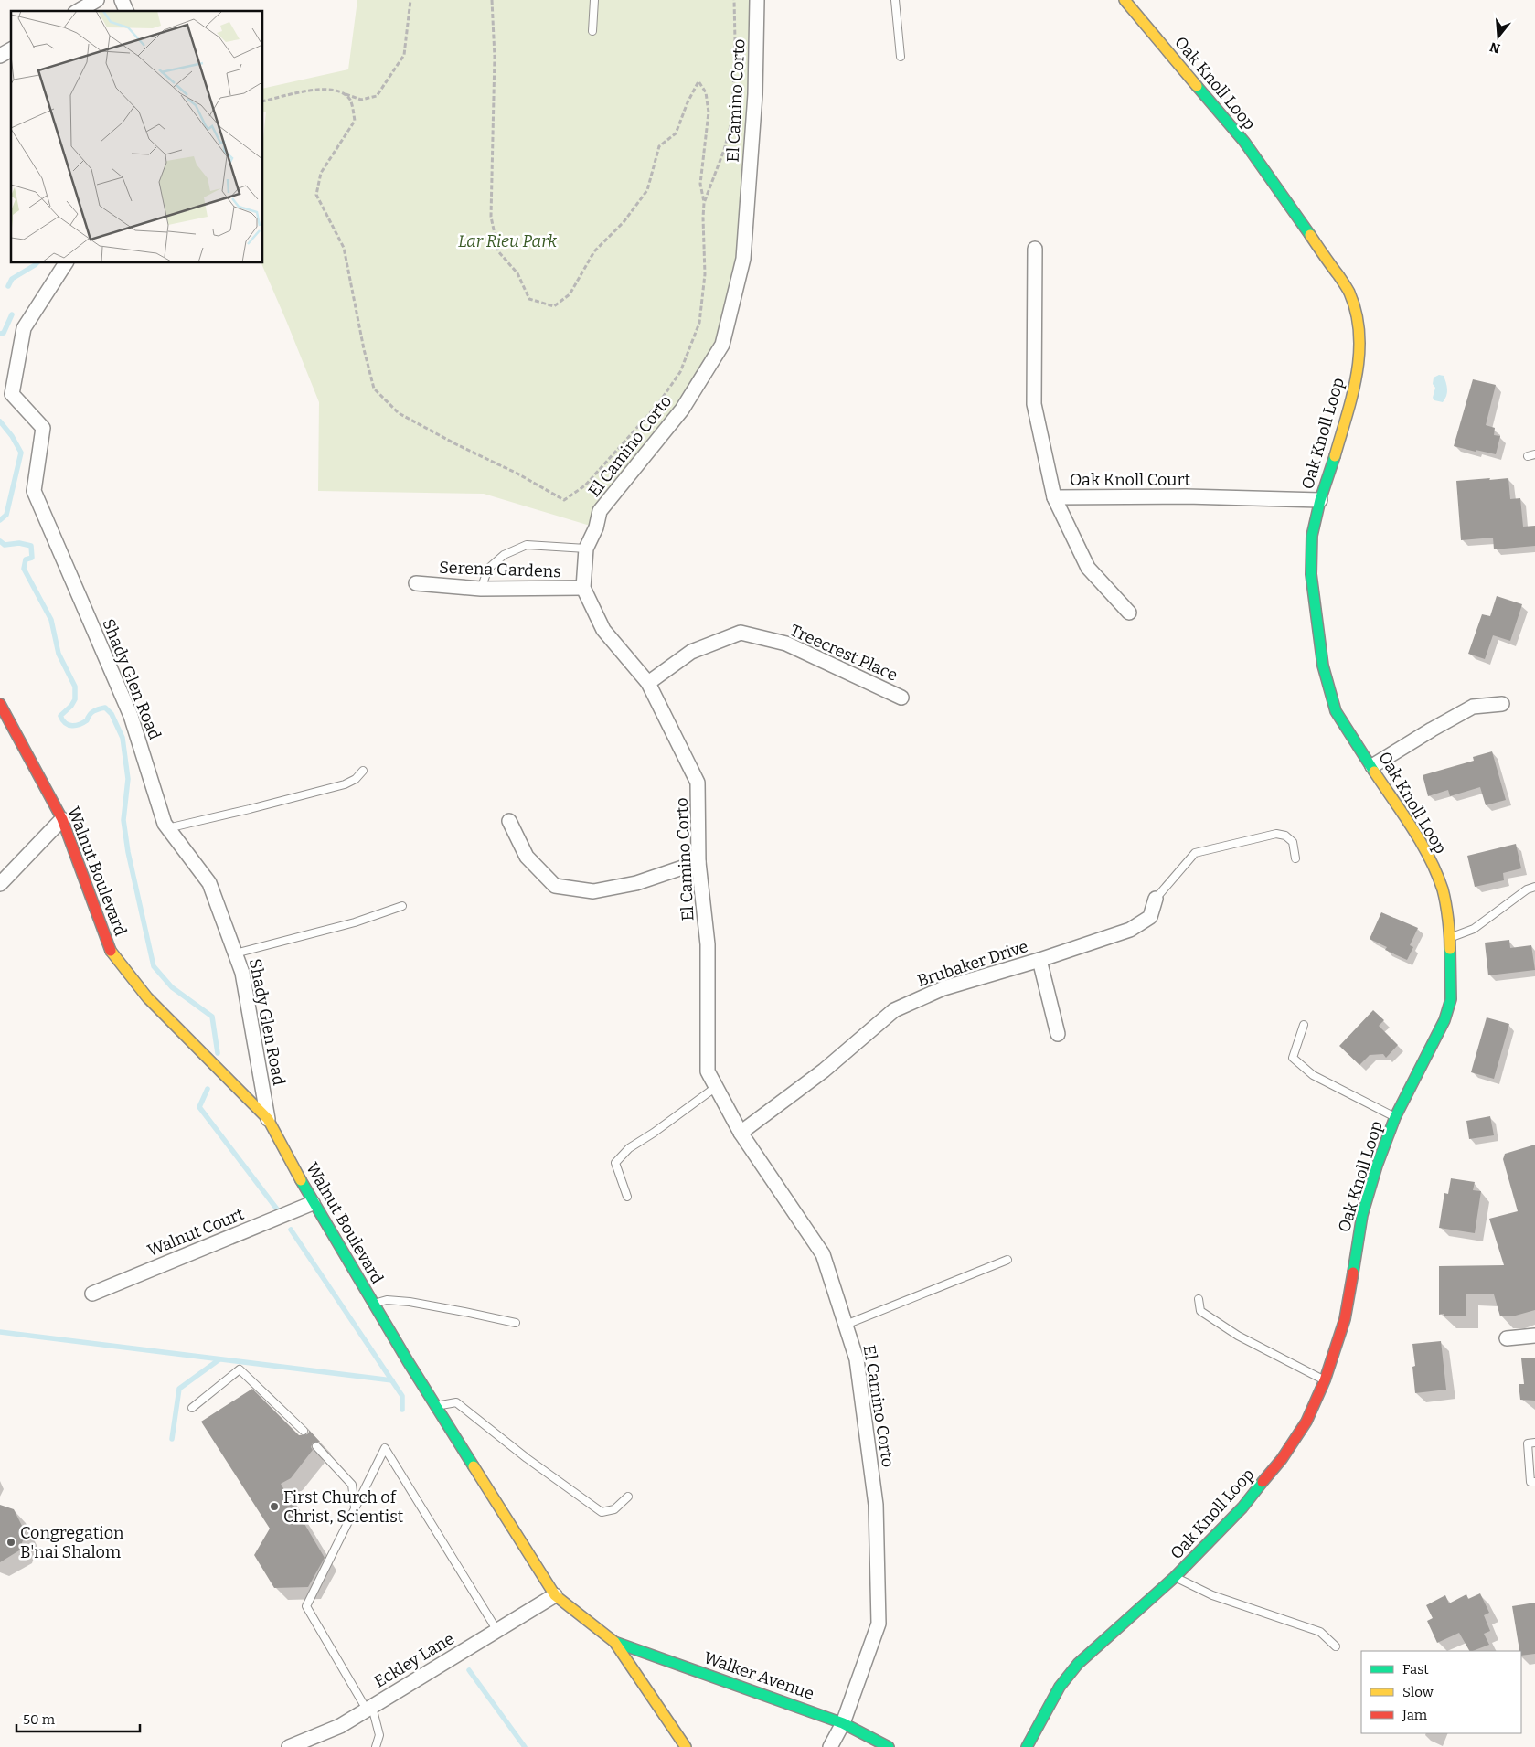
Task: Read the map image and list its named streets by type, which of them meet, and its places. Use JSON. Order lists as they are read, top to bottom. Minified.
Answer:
{"streets":{"street":["Oak Knoll Loop","El Camino Corto","Oak Knoll Court","Serena Gardens","Treecrest Place","Shady Glen Road","Walnut Boulevard","Brubaker Drive","Walnut Court","Eckley Lane","Walker Avenue"]},"crossings":[["Oak Knoll Loop","Oak Knoll Court"],["El Camino Corto","Serena Gardens"],["El Camino Corto","Treecrest Place"],["El Camino Corto","Brubaker Drive"],["El Camino Corto","Walker Avenue"],["Shady Glen Road","Walnut Boulevard"],["Walnut Boulevard","Walnut Court"],["Walnut Boulevard","Eckley Lane"],["Walnut Boulevard","Walker Avenue"]],"parks":["Lar Rieu Park"],"places":["First Church of Christ, Scientist","Congregation B'nai Shalom"],"legend":["Fast","Slow","Jam"],"scale_bar":"50 m","north":"bottom"}
